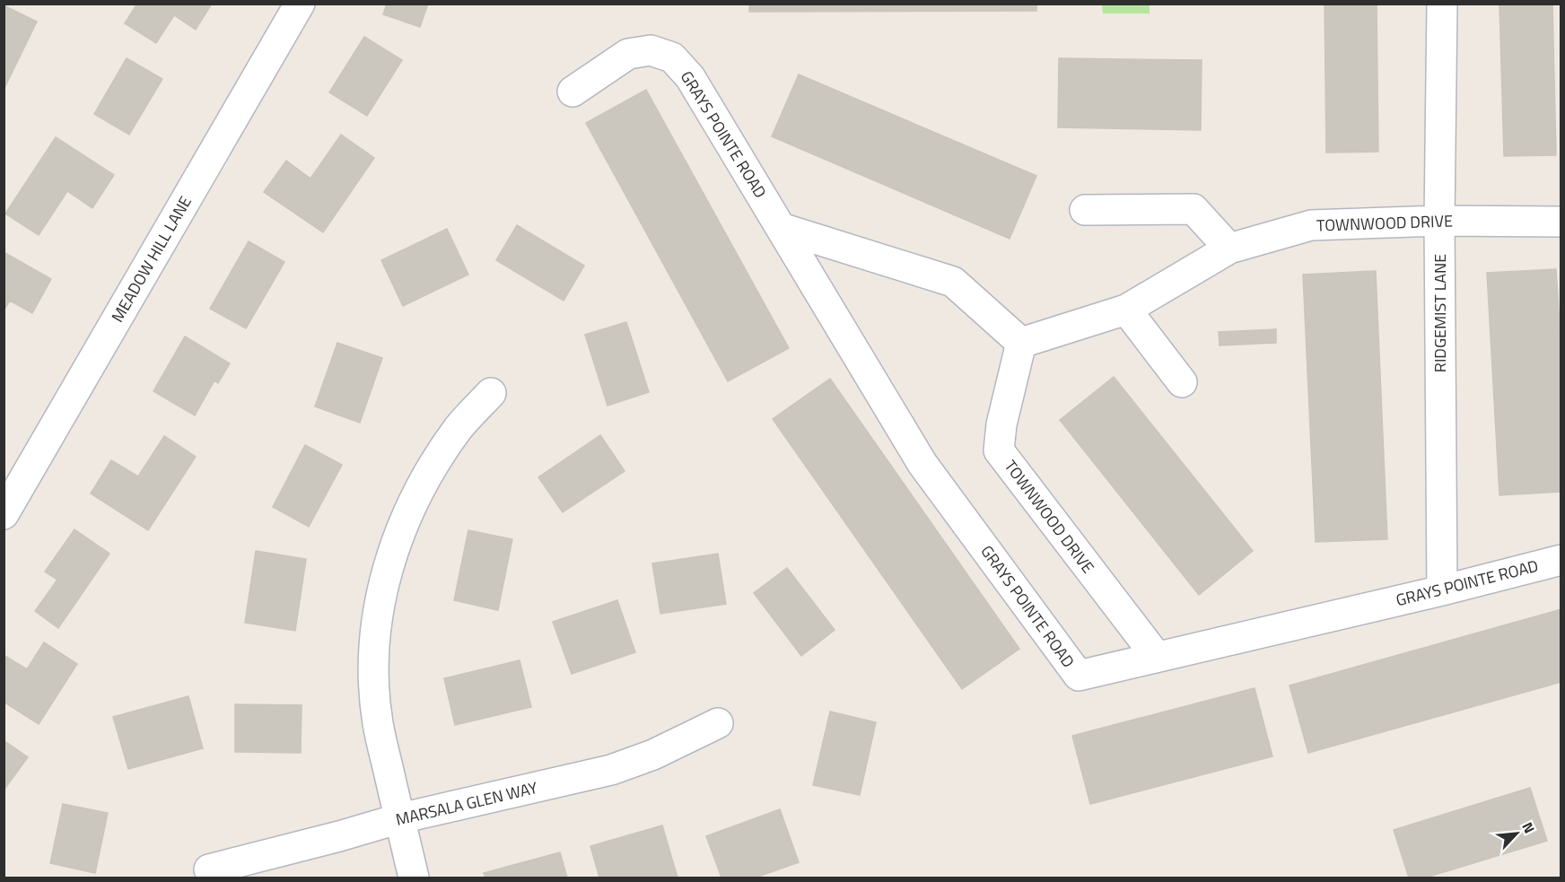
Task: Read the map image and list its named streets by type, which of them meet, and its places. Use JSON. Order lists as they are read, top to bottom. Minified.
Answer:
{"streets":{"street":["GRAYS POINTE ROAD","TOWNWOOD DRIVE","MEADOW HILL LANE","RIDGEMIST LANE","MARSALA GLEN WAY"]},"crossings":[["GRAYS POINTE ROAD","TOWNWOOD DRIVE"],["GRAYS POINTE ROAD","RIDGEMIST LANE"],["TOWNWOOD DRIVE","RIDGEMIST LANE"]],"north":"top right"}
